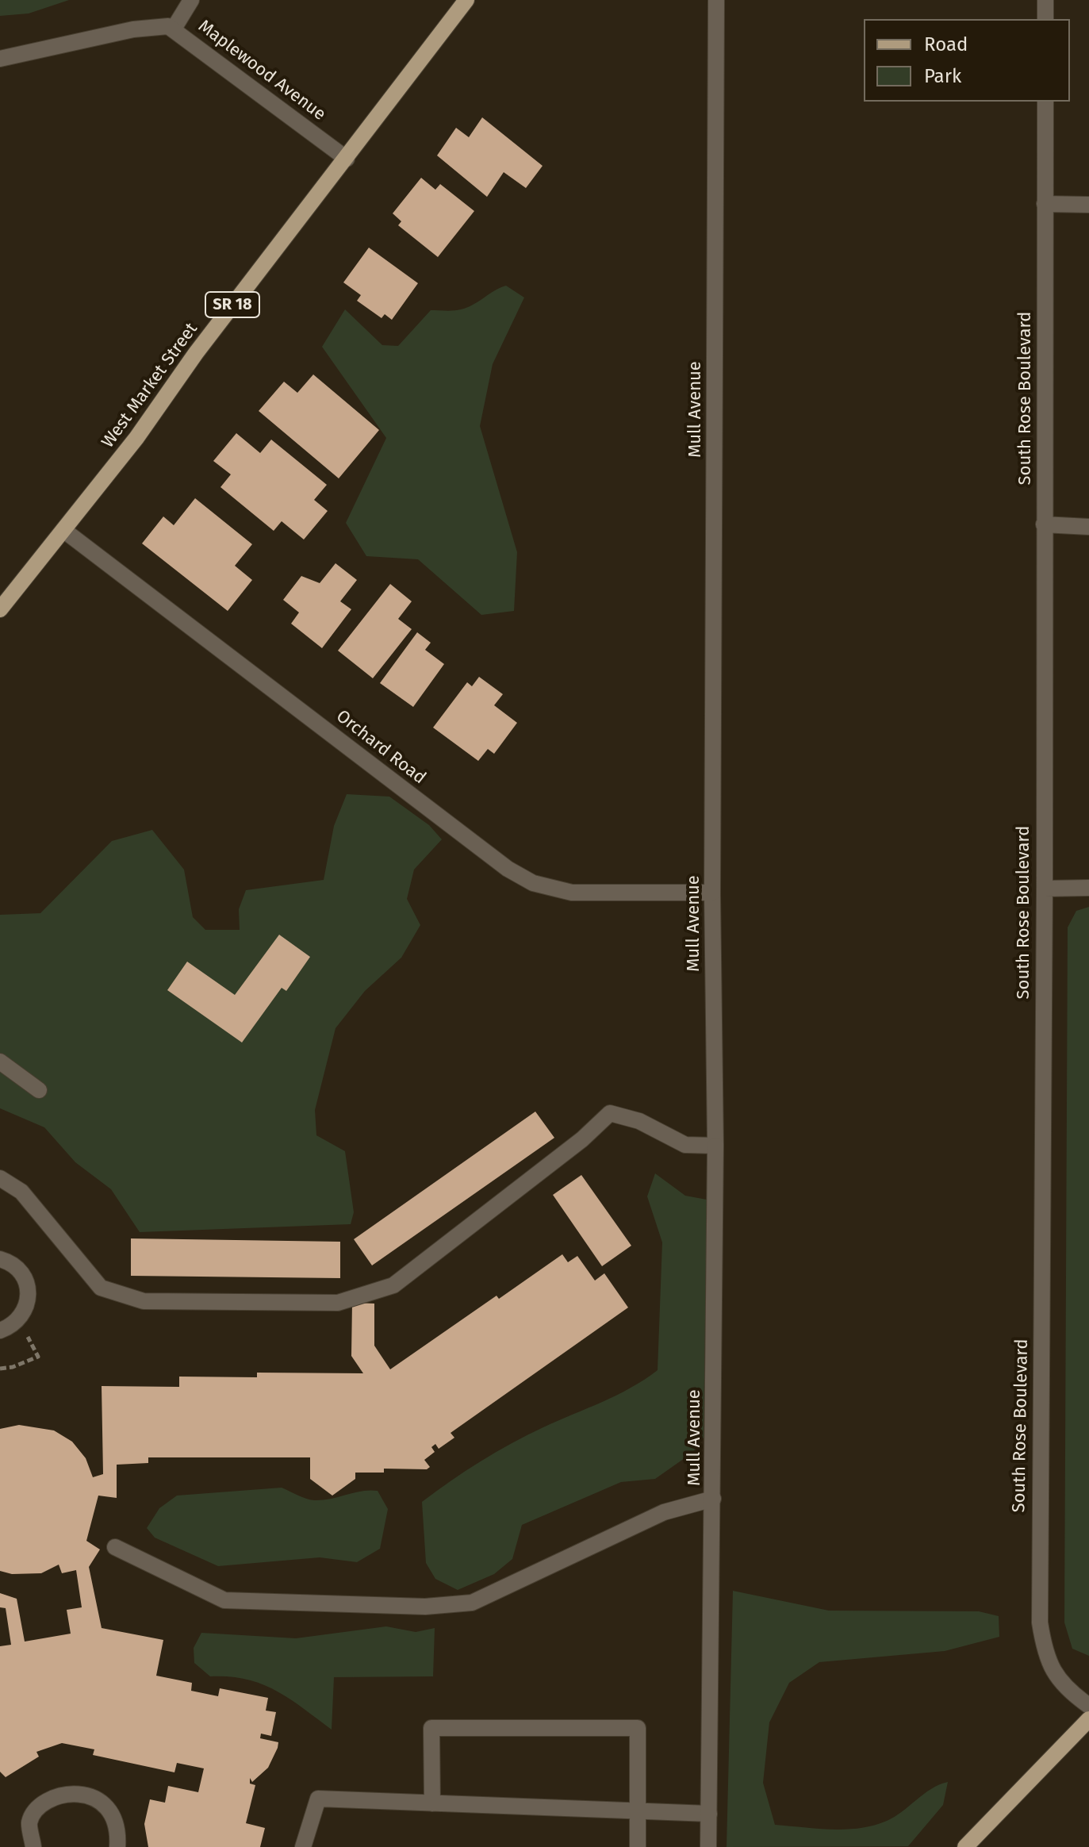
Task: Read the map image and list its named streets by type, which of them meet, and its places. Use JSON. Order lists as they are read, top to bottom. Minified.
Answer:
{"streets":{"main road":["SR 18","West Market Street"],"street":["Maplewood Avenue","South Rose Boulevard","Mull Avenue","Orchard Road"]},"crossings":[["Maplewood Avenue","West Market Street"],["West Market Street","Orchard Road"],["Mull Avenue","Orchard Road"]],"legend":["Road","Park"]}
